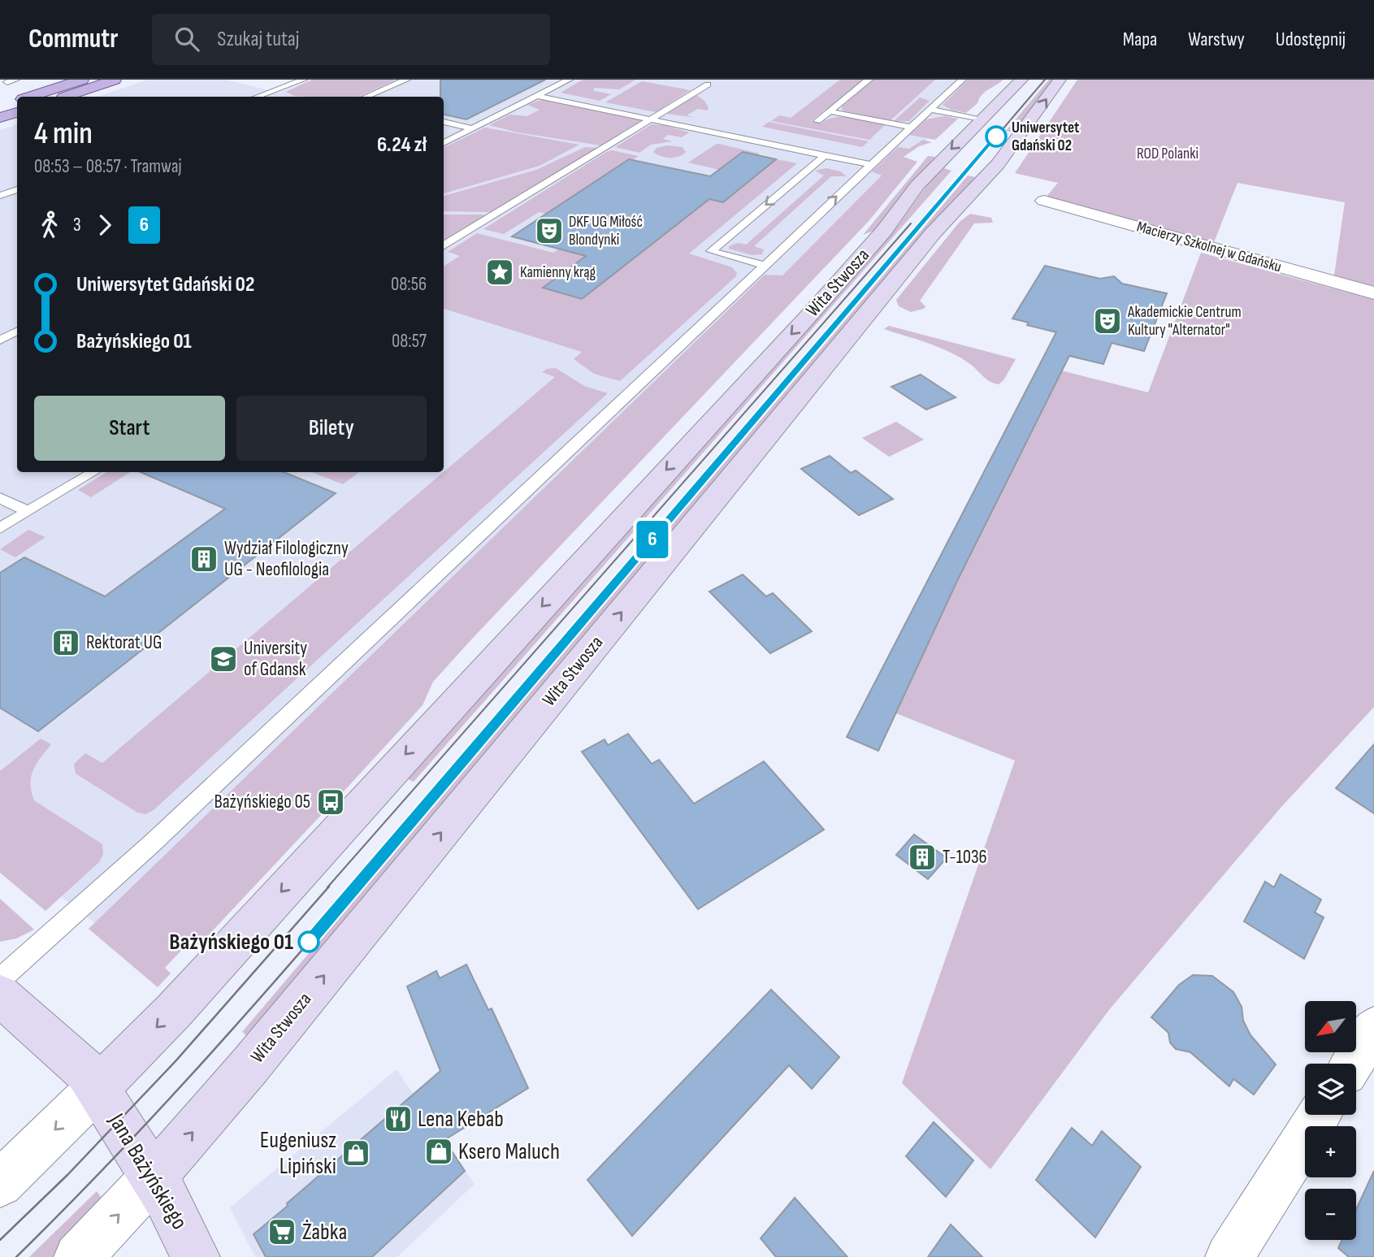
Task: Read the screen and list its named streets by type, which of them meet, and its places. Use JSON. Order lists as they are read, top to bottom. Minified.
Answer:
{"streets":{"street":["Macierzy Szkolnej w Gdańsku","Wita Stwosza","Jana Bażyńskiego"]},"crossings":[["Wita Stwosza","Jana Bażyńskiego"]],"parks":["ROD Polanki"],"places":{"other":["Uniwersytet Gdański 02","Bażyńskiego 01"],"theatre":["DKF UG Miłość Blondynki","Akademickie Centrum Kultury \"Alternator\""],"place":["Kamienny krąg"],"building":["Wydział Filologiczny UG - Neofilologia","Rektorat UG","T-1036"],"school or university":["University of Gdansk"],"bus stop":["Bażyńskiego 05"],"restaurant":["Lena Kebab"],"shop":["Ksero Maluch","Eugeniusz Lipiński"],"supermarket":["Żabka"]},"lines":["tram line 6"],"north":"bottom left","page":{"header":"Commutr","search":"Szukaj tutaj","nav":["Mapa","Warstwy","Udostępnij"],"on_map":"6","heading":["4 min","08:53 – 08:57 · Tramwaj","6.24 zł"],"legs":["3","6"],"list":[{"name":"Uniwersytet Gdański 02","value":"08:56"},{"name":"Bażyńskiego 01","value":"08:57"}],"buttons":["Start","Bilety"],"map_buttons":["+","−"]}}
